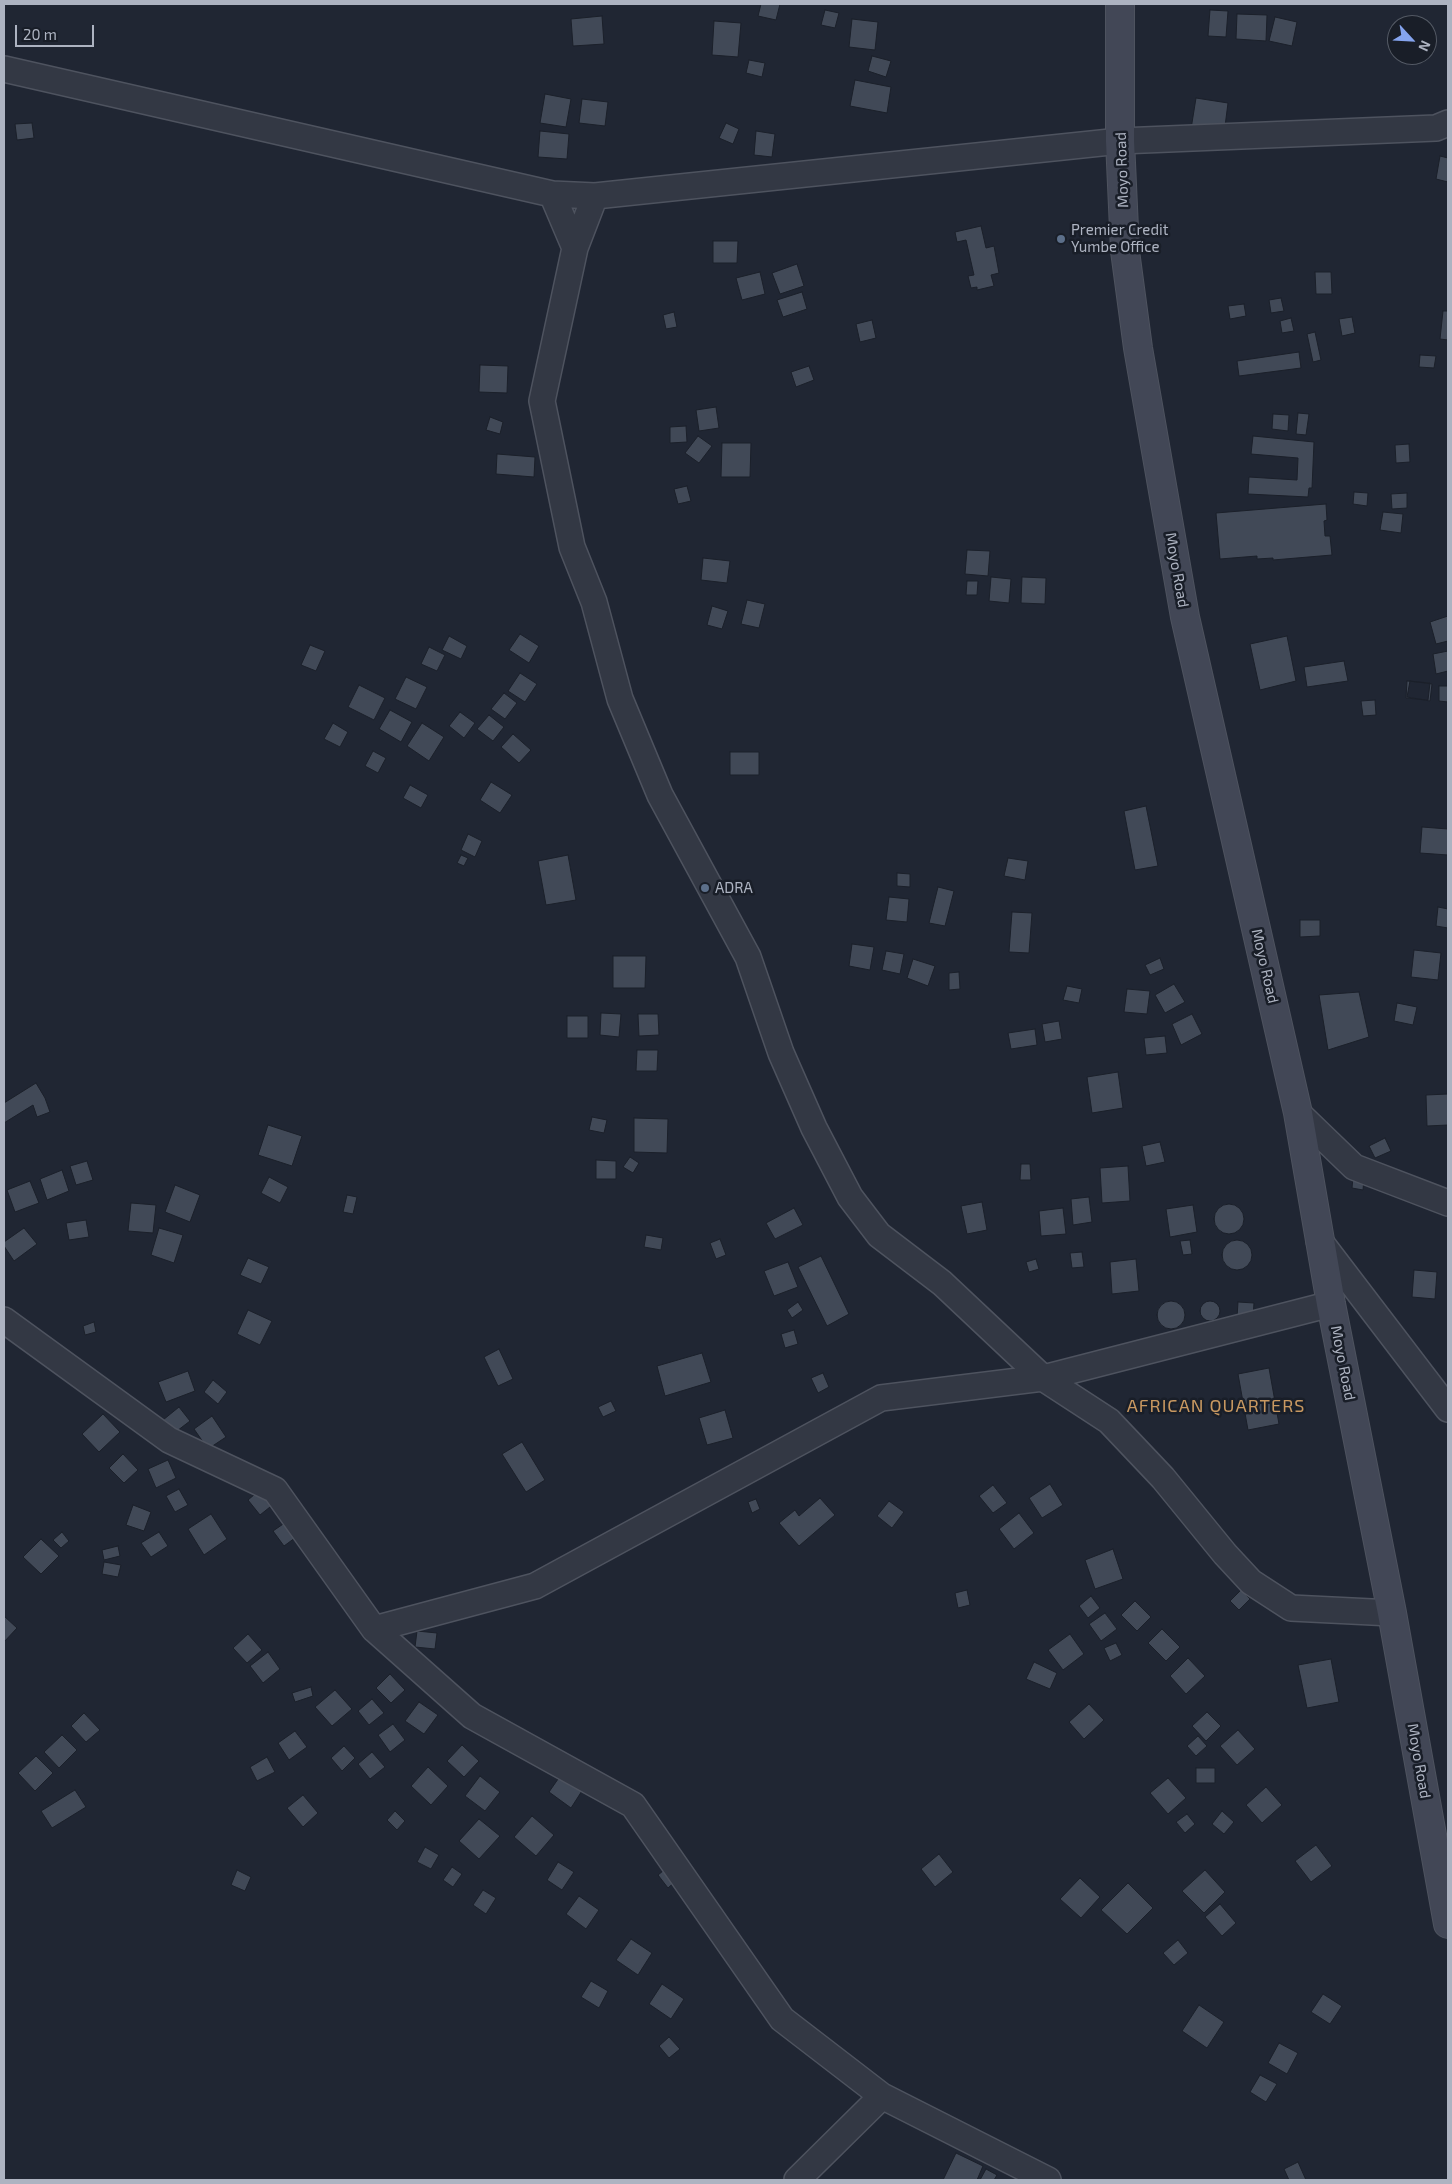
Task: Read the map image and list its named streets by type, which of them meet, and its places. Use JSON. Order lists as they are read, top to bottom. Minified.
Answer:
{"streets":{"main road":["Moyo Road"]},"districts":["AFRICAN QUARTERS"],"places":["Premier Credit Yumbe Office","ADRA"],"scale_bar":"20 m","north":"bottom right"}
